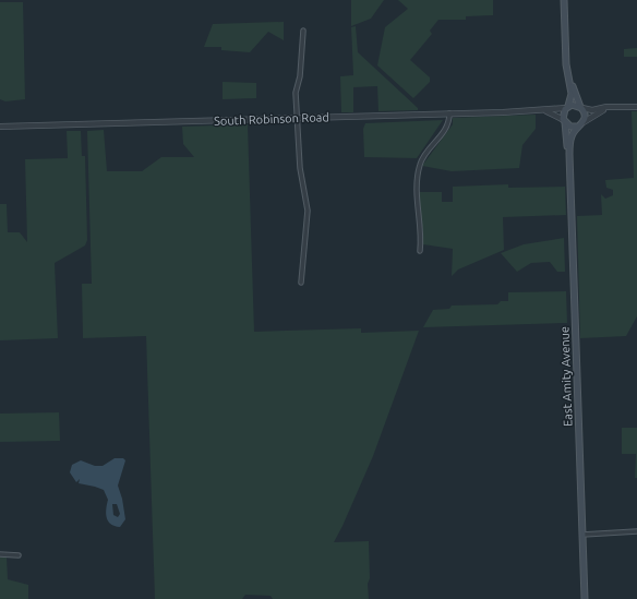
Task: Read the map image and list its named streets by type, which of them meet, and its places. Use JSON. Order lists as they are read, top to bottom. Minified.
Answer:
{"streets":{"main road":["East Amity Avenue"],"street":["South Robinson Road"]},"crossings":[["South Robinson Road","East Amity Avenue"]]}
